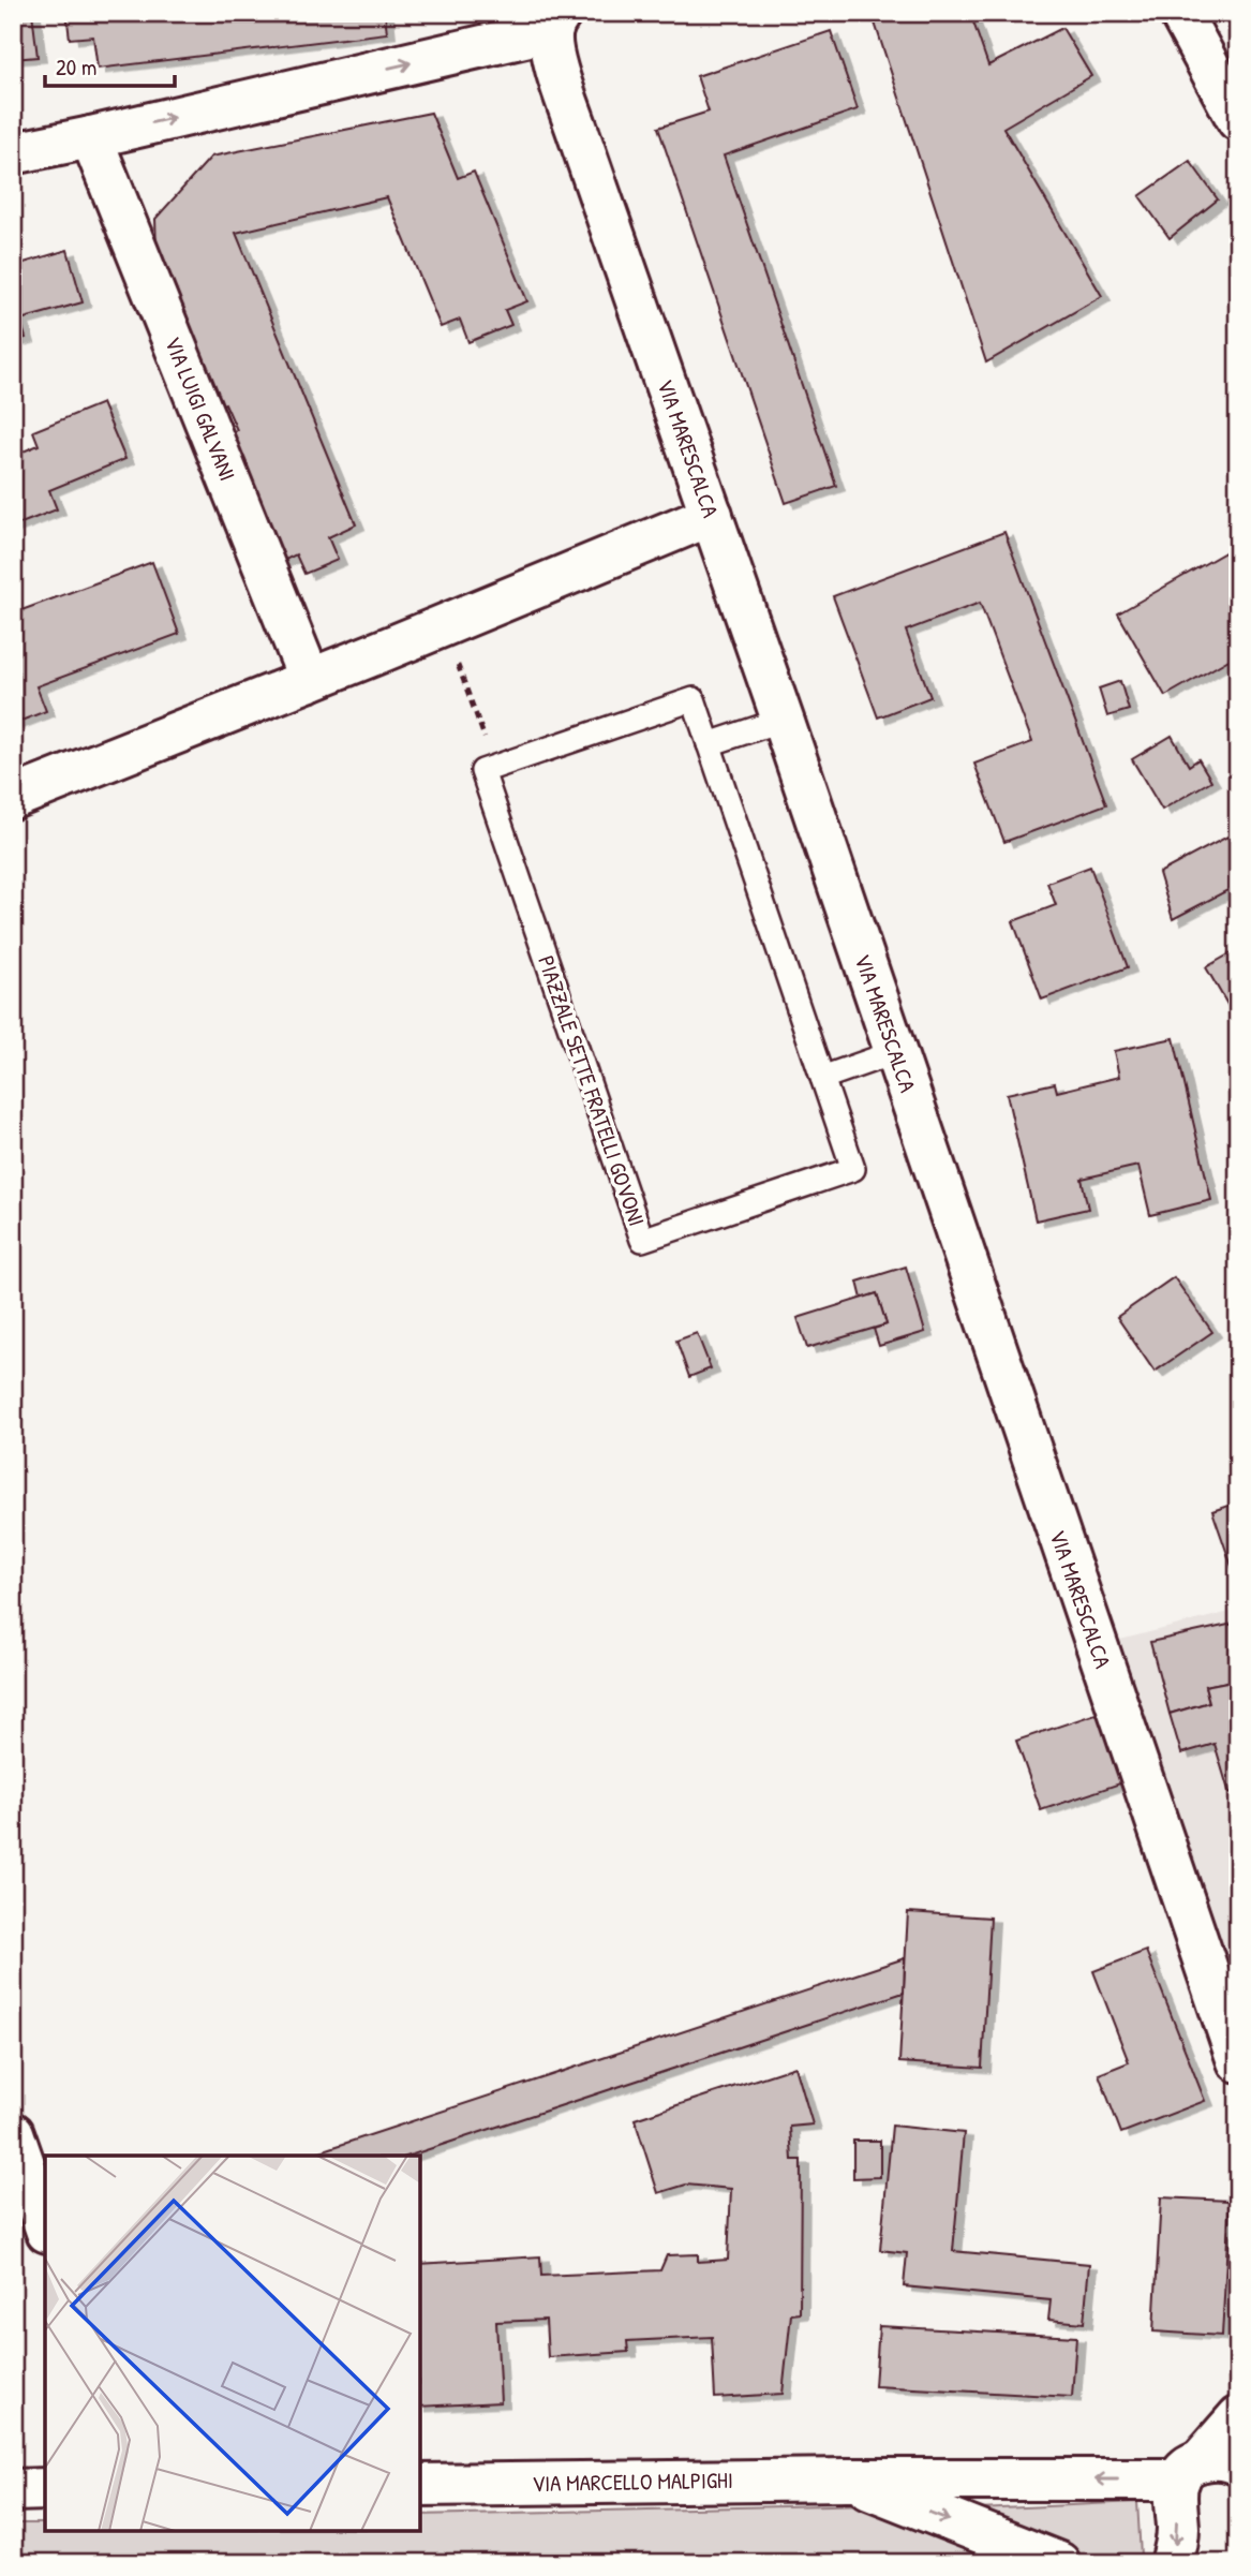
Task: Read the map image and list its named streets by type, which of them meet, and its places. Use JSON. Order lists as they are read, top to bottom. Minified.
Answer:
{"streets":{"street":["VIA LUIGI GALVANI","VIA MARESCALCA","VIA MARCELLO MALPIGHI"],"lane":["PIAZZALE SETTE FRATELLI GOVONI"]},"scale_bar":"20 m"}
